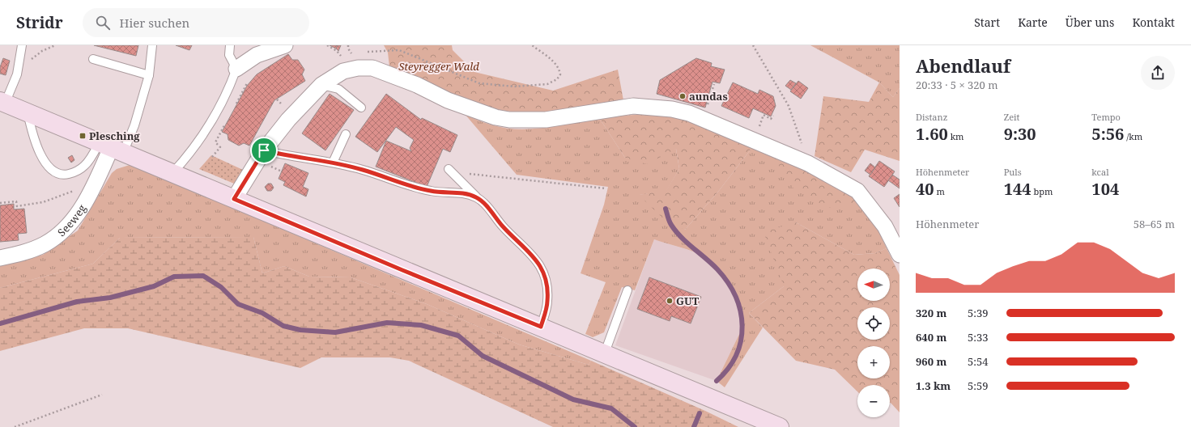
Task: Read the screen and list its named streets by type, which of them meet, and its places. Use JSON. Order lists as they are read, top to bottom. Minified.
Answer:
{"streets":{"street":["Seeweg"]},"parks":["Steyregger Wald"],"places":{"other":["aundas","GUT"],"transit":["Plesching"]},"north":"left","page":{"header":"Stridr","search":"Hier suchen","nav":["Start","Karte","Über uns","Kontakt"],"heading":["Abendlauf","20:33 · 5 × 320 m"],"stats":[["Distanz","1.60 km"],["Zeit","9:30"],["Tempo","5:56 /km"],["Höhenmeter","40 m"],["Puls","144 bpm"],["kcal","104"]],"chart":["Höhenmeter","58–65 m"],"map_buttons":["+","−"],"list":[{"name":"320 m","note":"5:39"},{"name":"640 m","note":"5:33"},{"name":"960 m","note":"5:54"},{"name":"1.3 km","note":"5:59"}]}}
